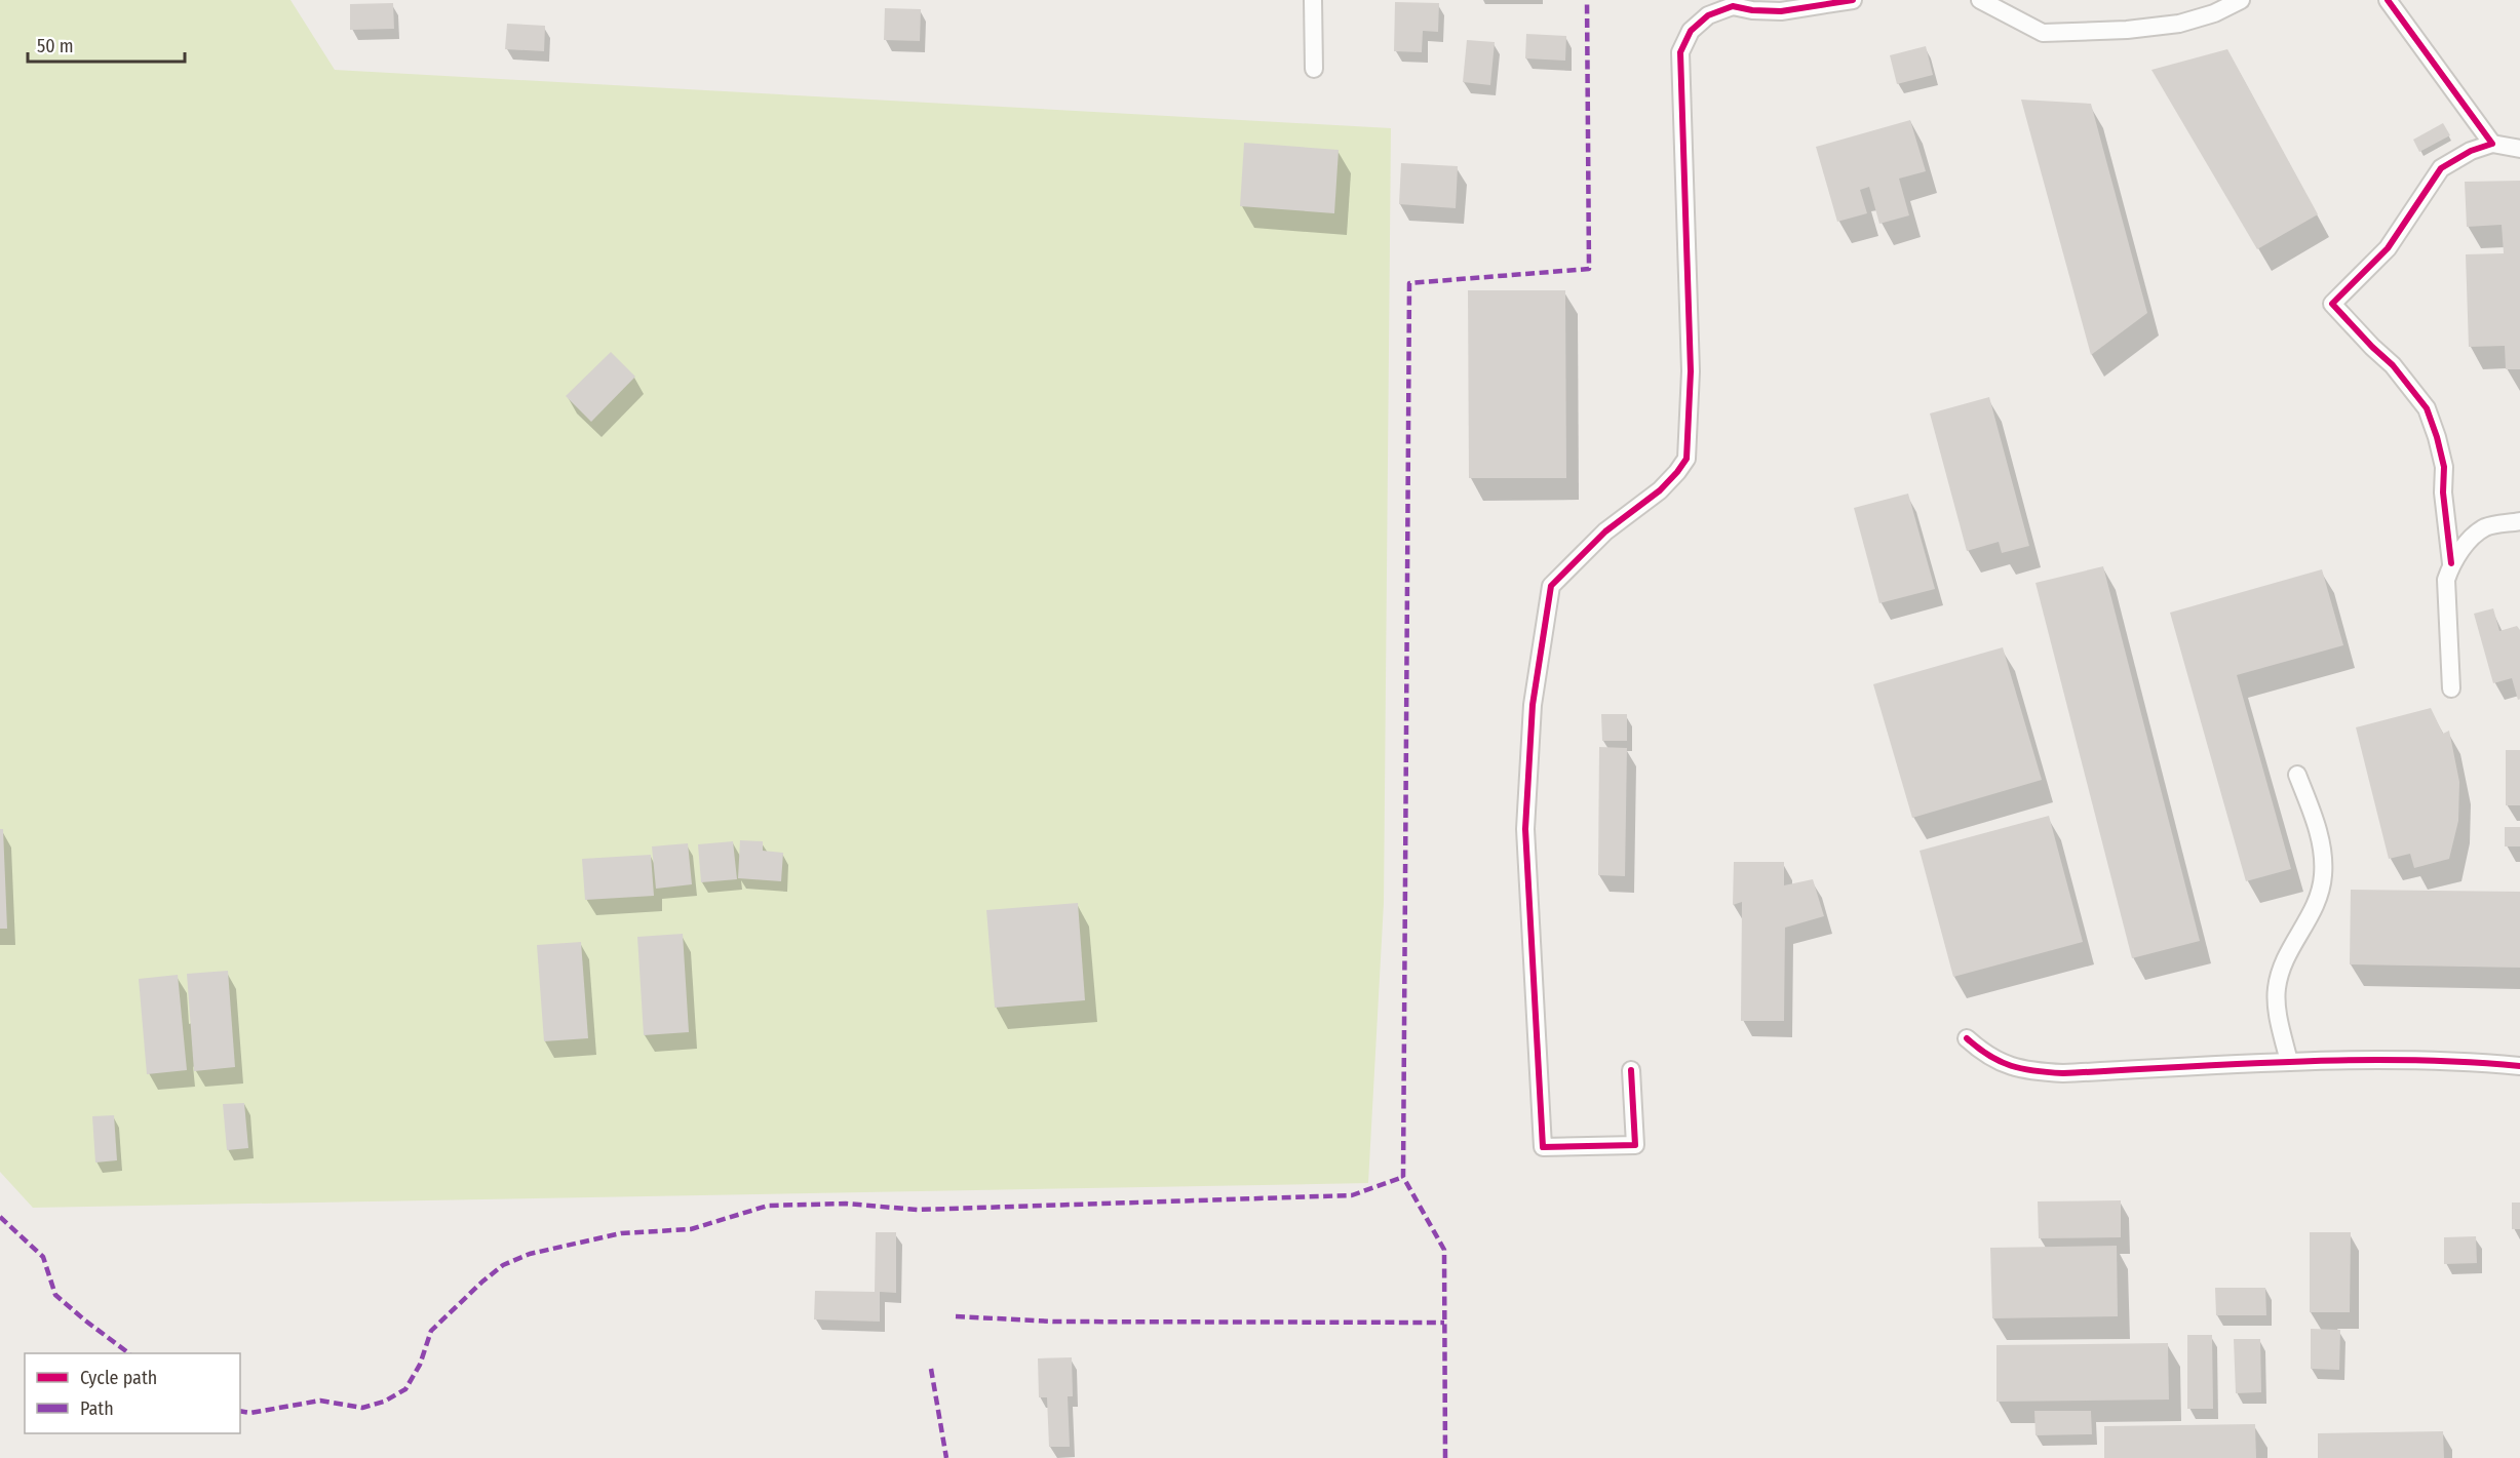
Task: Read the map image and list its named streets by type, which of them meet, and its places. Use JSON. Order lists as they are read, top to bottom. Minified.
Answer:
{"legend":["Cycle path","Path"],"scale_bar":"50 m"}
